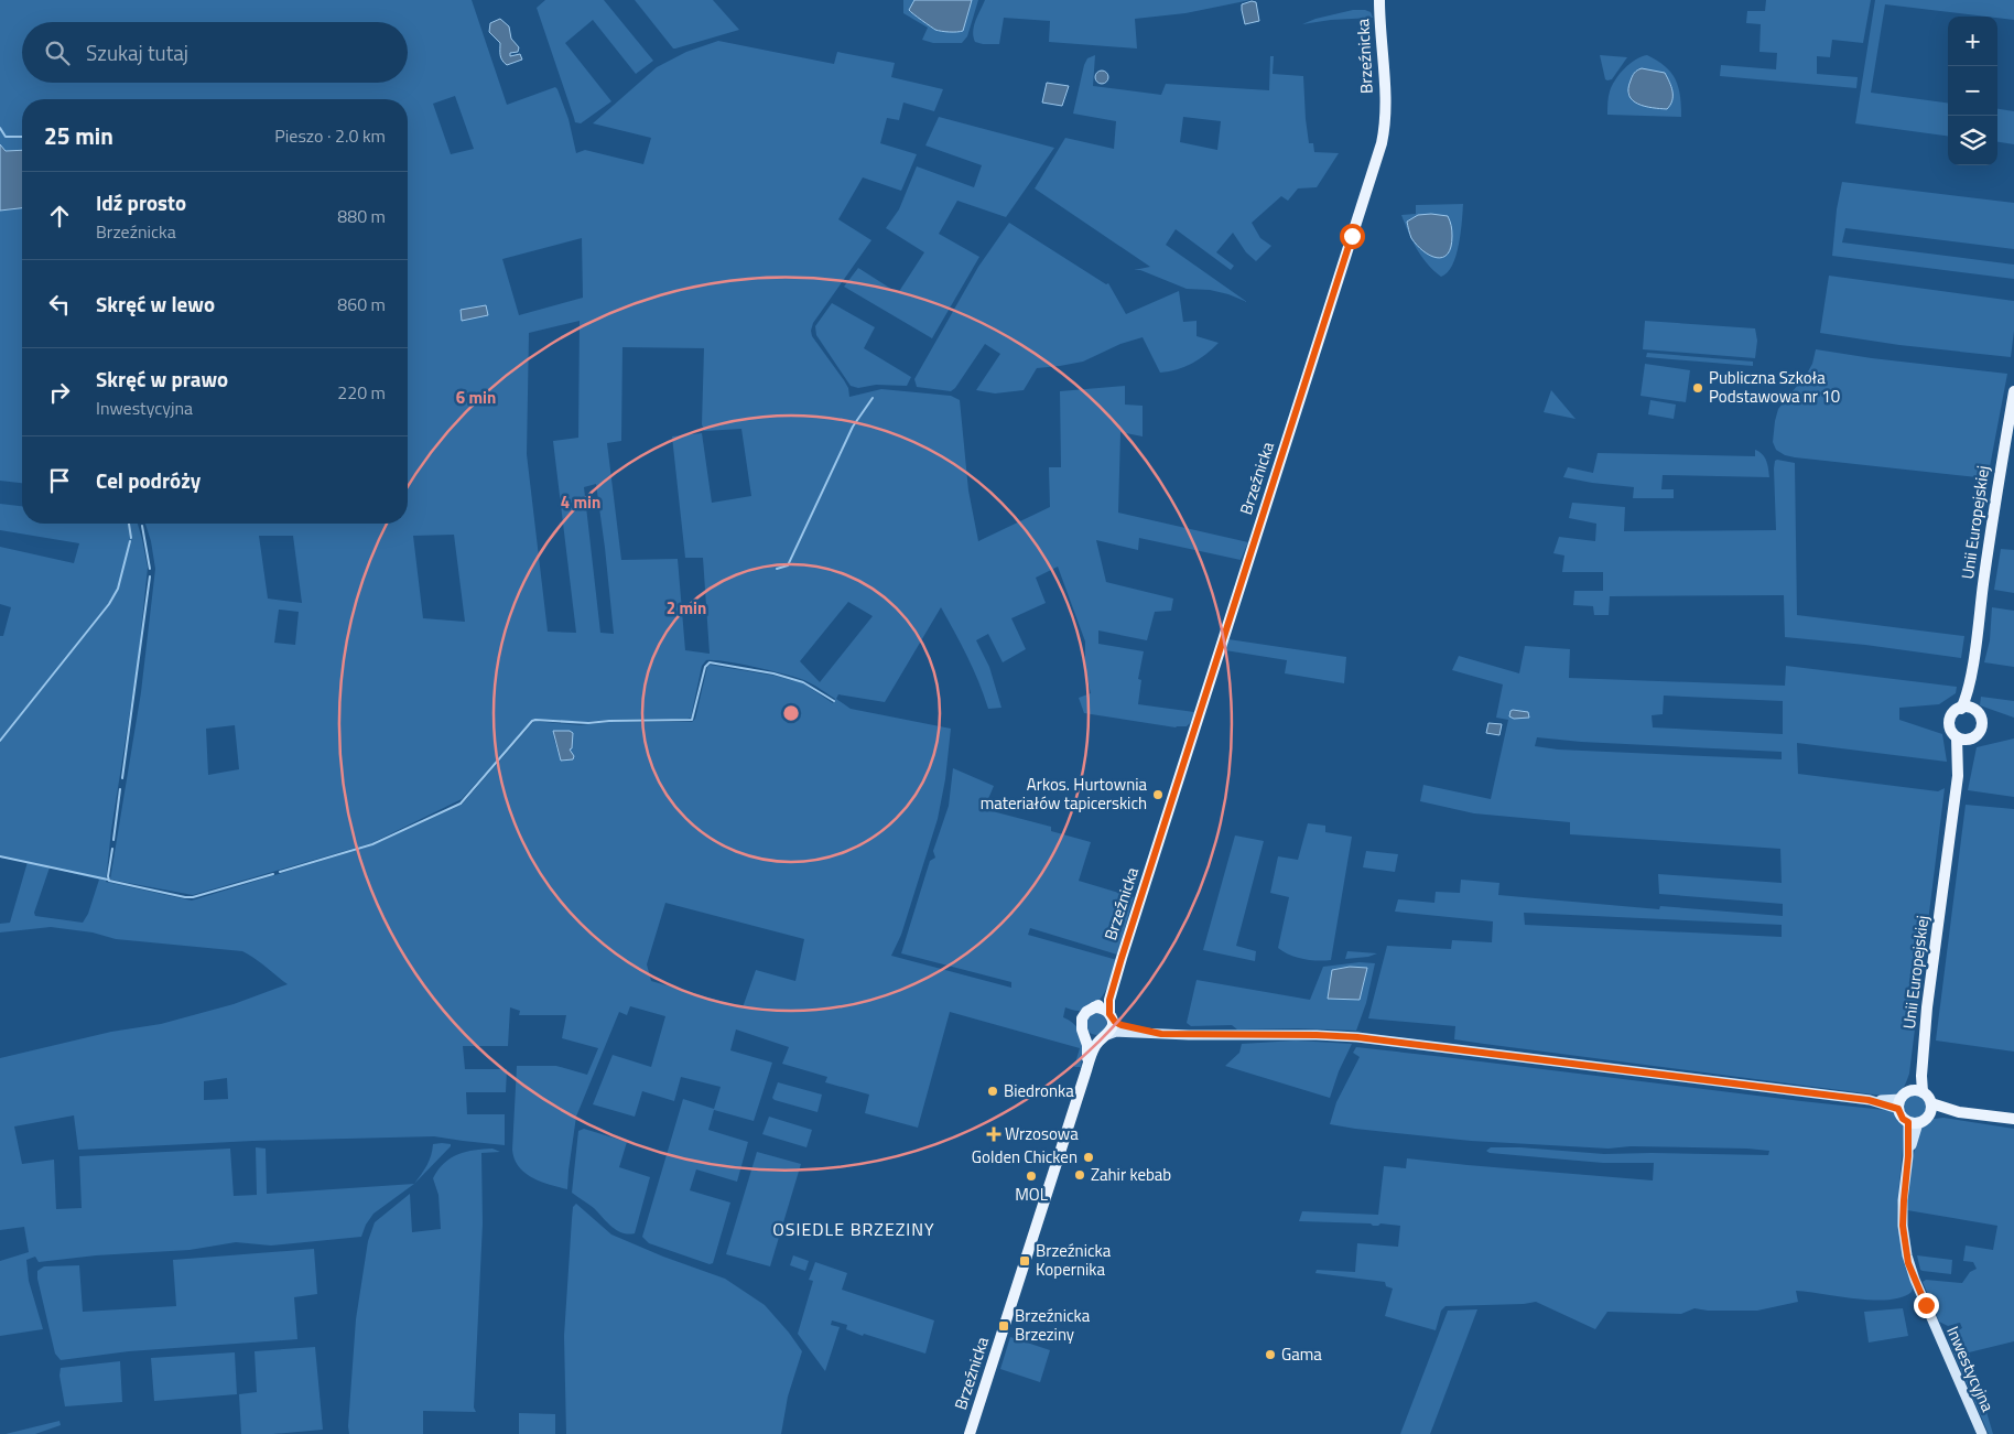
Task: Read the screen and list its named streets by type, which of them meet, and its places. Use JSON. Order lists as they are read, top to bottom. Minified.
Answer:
{"streets":{"main road":["Brzeźnicka","Unii Europejskiej","Inwestycyjna"]},"crossings":[["Unii Europejskiej","Inwestycyjna"]],"districts":["OSIEDLE BRZEZINY"],"places":{"other":["Publiczna Szkoła Podstawowa nr 10","Arkos. Hurtownia materiałów tapicerskich","Biedronka","Golden Chicken","Zahir kebab","MOL","Gama"],"health":["Wrzosowa"],"transit":["Brzeźnicka Kopernika","Brzeźnicka Brzeziny"]},"page":{"map_buttons":["+","−"],"search":"Szukaj tutaj","heading":["25 min","Pieszo · 2.0 km"],"list":[["Idź prosto","Brzeźnicka","880 m"],["Skręć w lewo","860 m"],["Skręć w prawo","Inwestycyjna","220 m"],"Cel podróży"]},"rings":["6 min","4 min","2 min"]}
